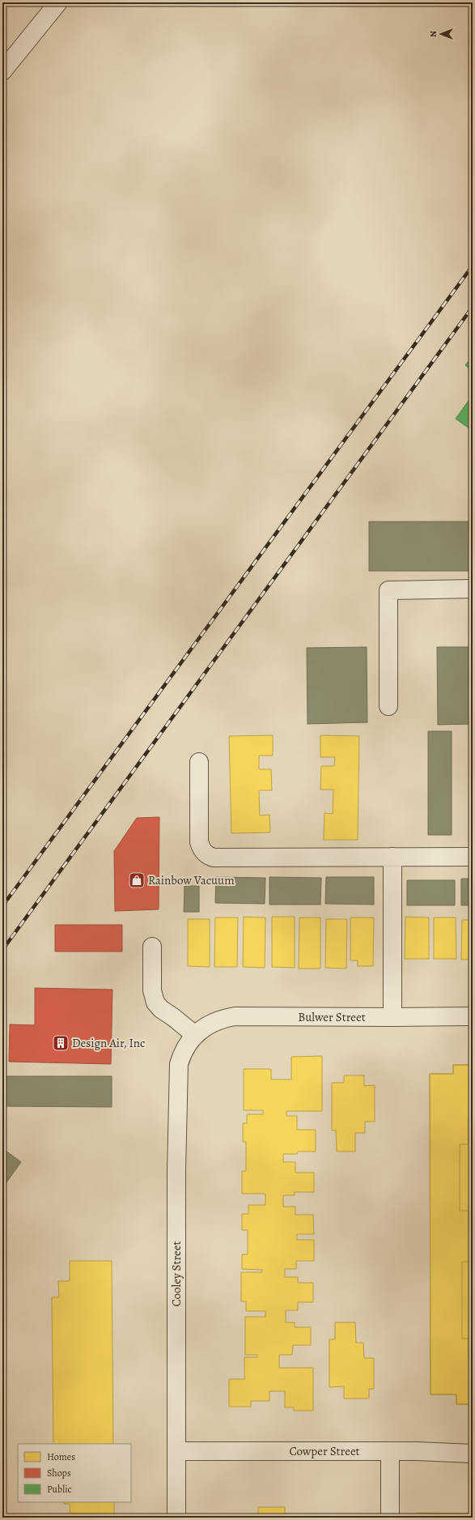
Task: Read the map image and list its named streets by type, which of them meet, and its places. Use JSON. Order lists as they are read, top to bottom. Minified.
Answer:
{"streets":{"street":["Bulwer Street","Cooley Street","Cowper Street"]},"crossings":[["Bulwer Street","Cooley Street"],["Cooley Street","Cowper Street"]],"places":{"shop":["Rainbow Vacuum"],"building":["Design Air, Inc"]},"legend":["Homes","Shops","Public"],"north":"left"}
